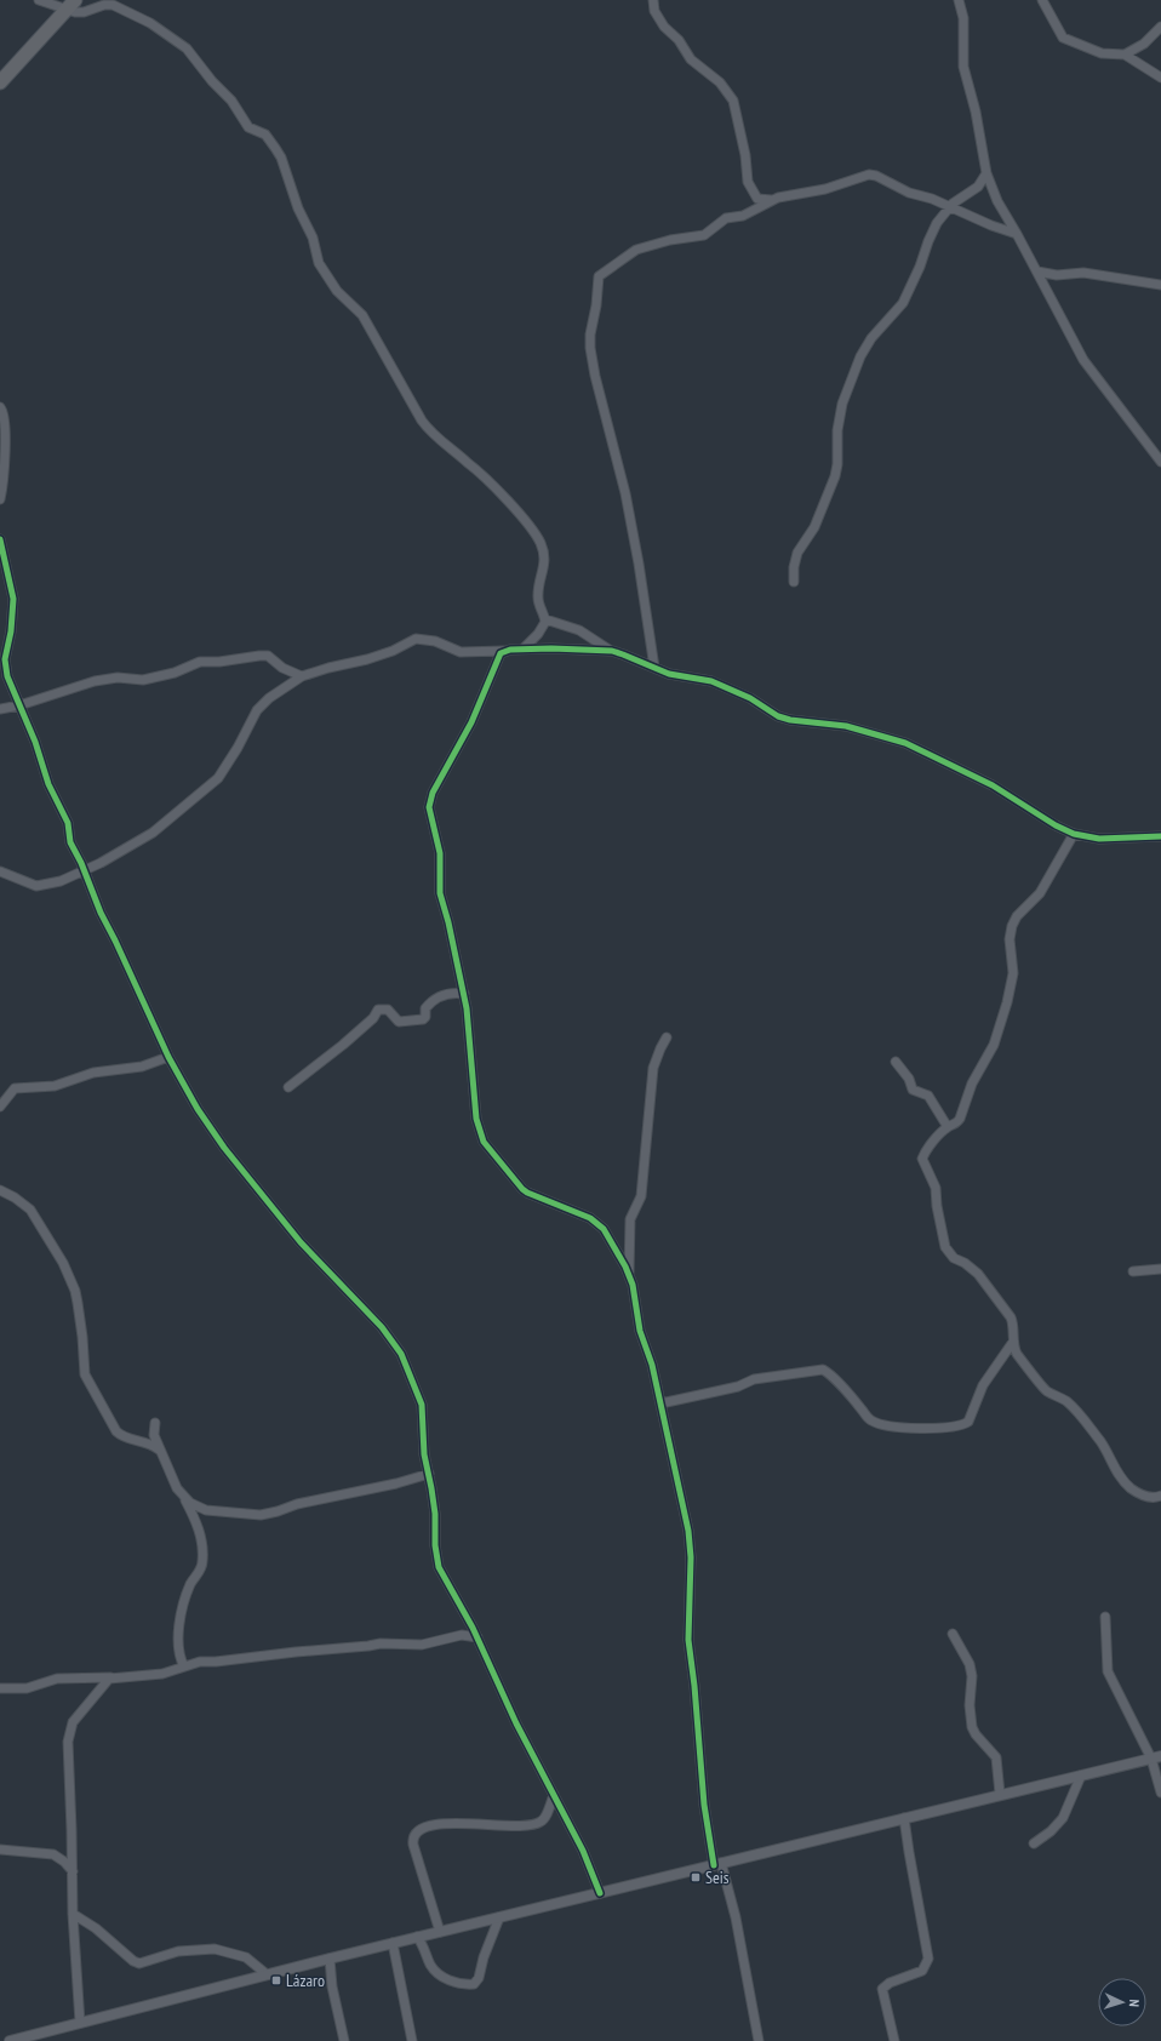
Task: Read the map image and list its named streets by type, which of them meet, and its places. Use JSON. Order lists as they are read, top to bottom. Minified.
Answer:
{"places":{"transit":["Seis","Lázaro"]},"north":"right"}
